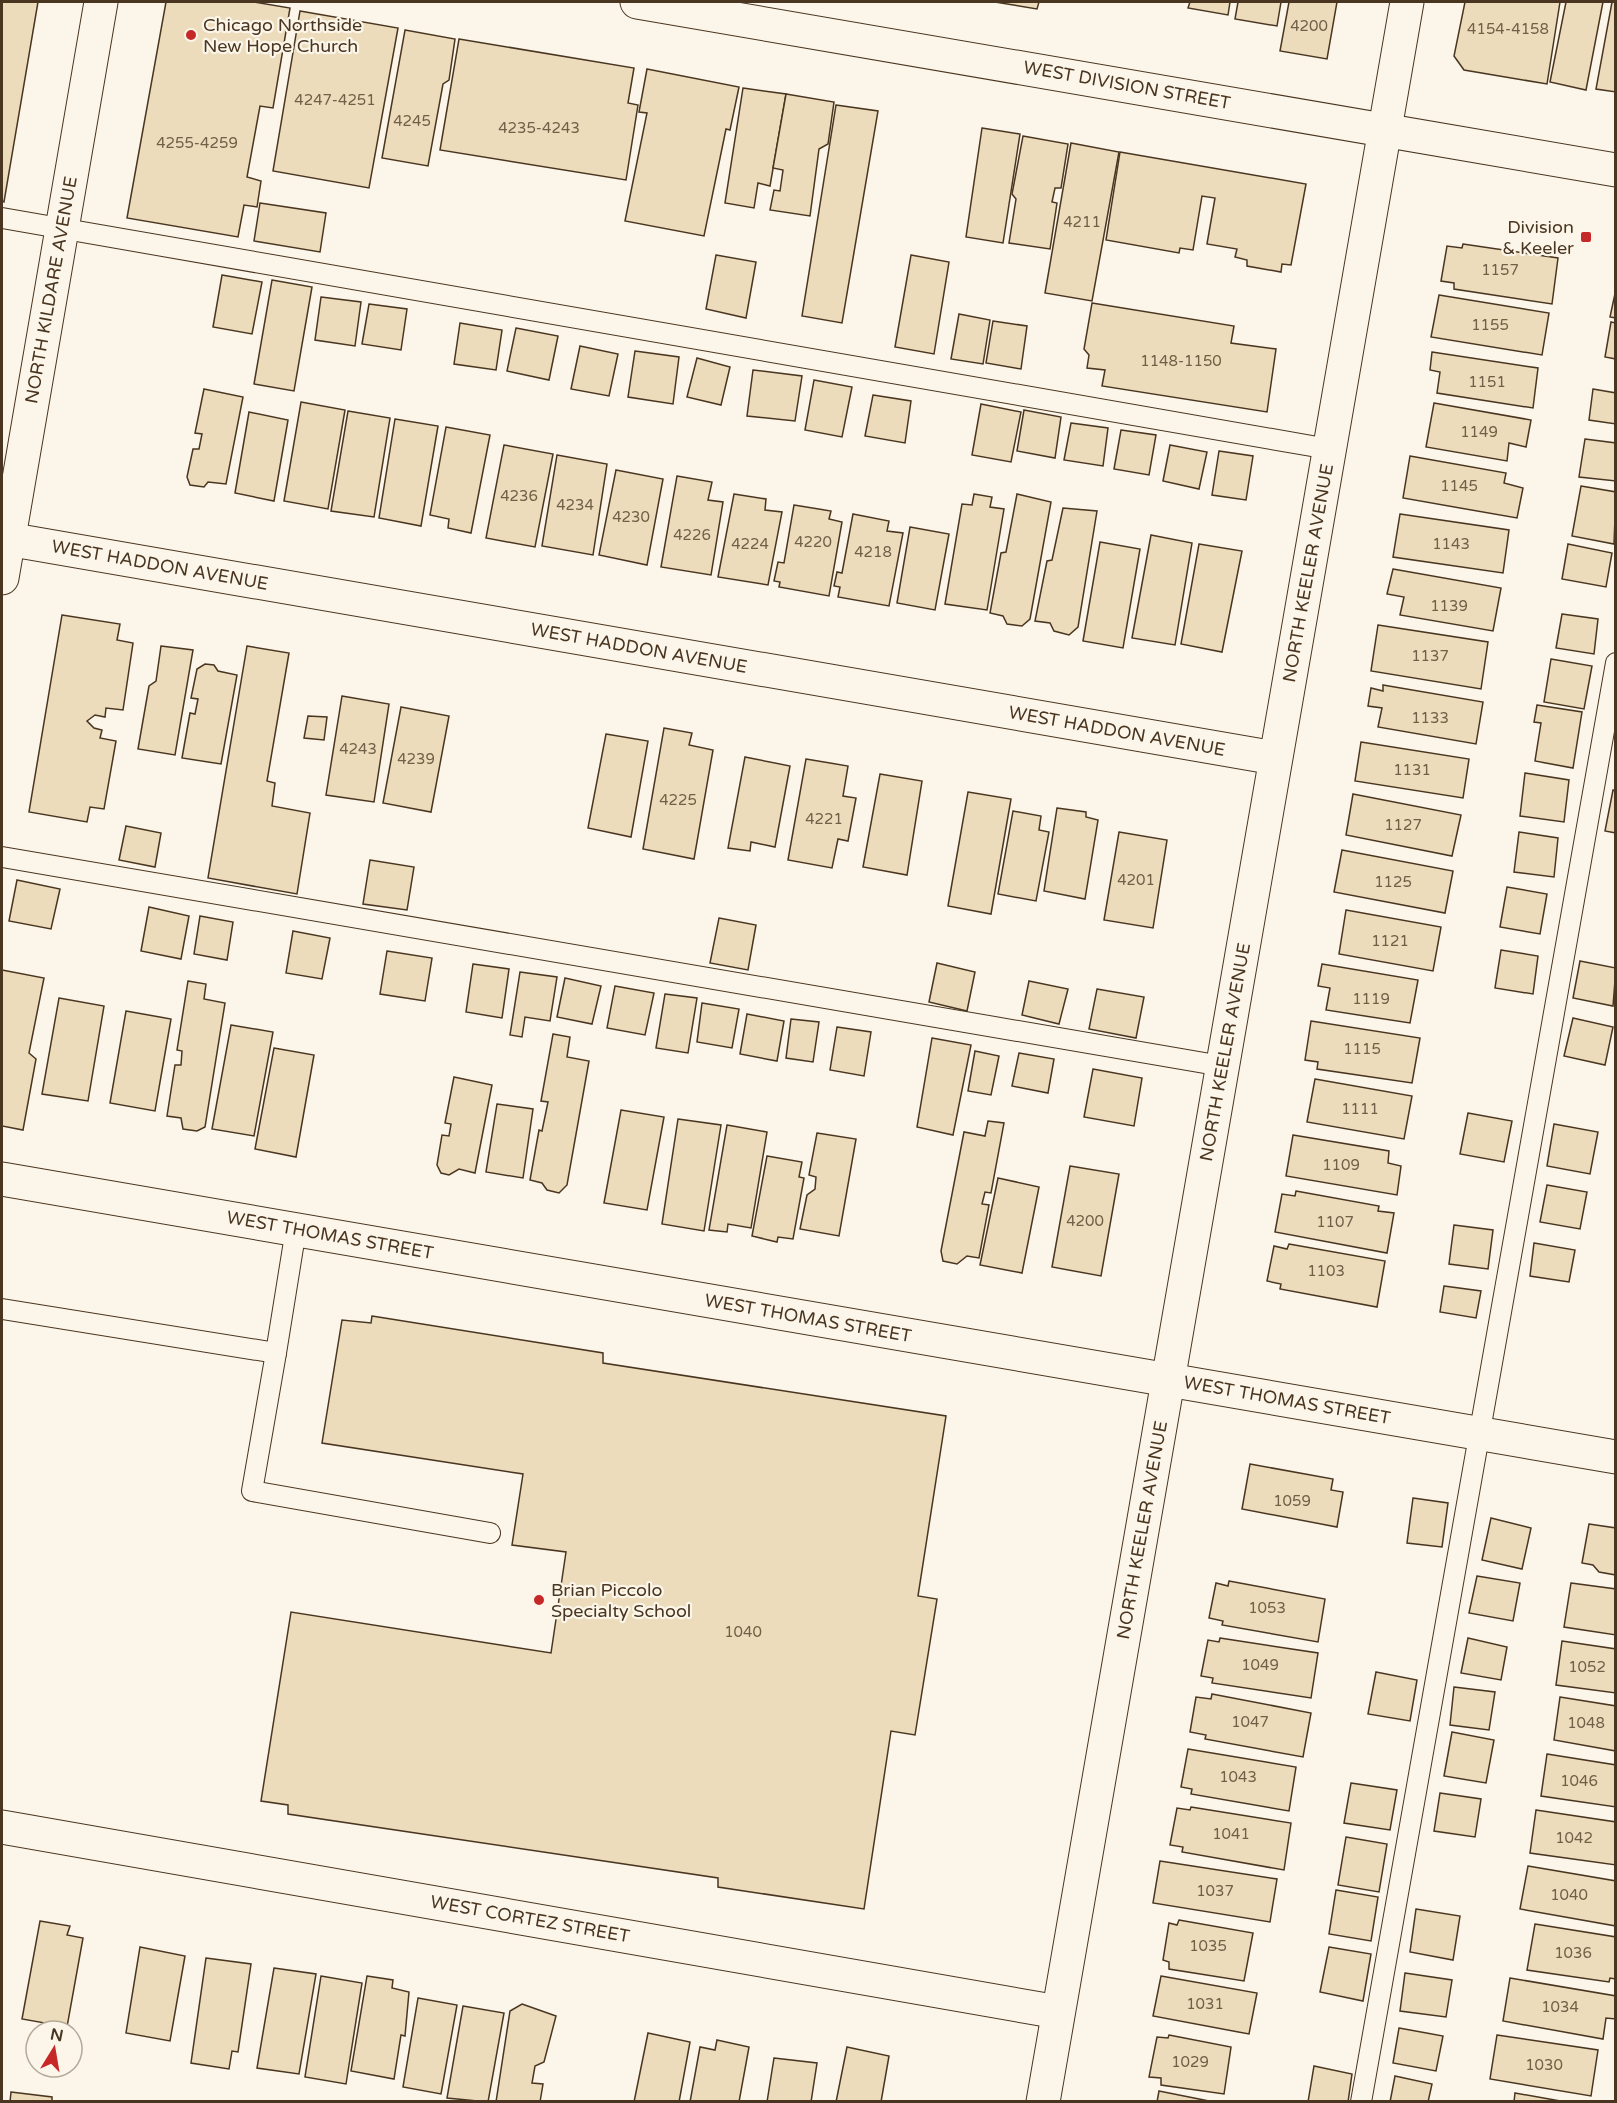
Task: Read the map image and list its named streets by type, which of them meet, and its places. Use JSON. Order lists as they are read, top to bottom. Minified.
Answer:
{"streets":{"street":["WEST DIVISION STREET","NORTH KILDARE AVENUE","WEST HADDON AVENUE","NORTH KEELER AVENUE","WEST THOMAS STREET","WEST CORTEZ STREET"]},"crossings":[["WEST DIVISION STREET","NORTH KEELER AVENUE"],["NORTH KILDARE AVENUE","WEST HADDON AVENUE"],["WEST HADDON AVENUE","NORTH KEELER AVENUE"],["NORTH KEELER AVENUE","WEST THOMAS STREET"],["NORTH KEELER AVENUE","WEST CORTEZ STREET"]],"places":{"other":["Chicago Northside New Hope Church","Brian Piccolo Specialty School"],"transit":["Division & Keeler"]},"house_numbers":["4200","4154-4158","4247-4251","4245","4235-4243","4255-4259","4211","1157","1155","1148-1150","1151","1149","1145","4236","4234","4230","4226","4220","4224","1143","4218","1139","1137","1133","4243","4239","1131","4225","4221","1127","4201","1125","1121","1119","1115","1111","1109","4200","1107","1103","1059","1053","1040","1049","1052","1047","1048","1043","1046","1041","1042","1037","1040","1035","1036","1031","1034","1029","1030"],"north":"top"}
